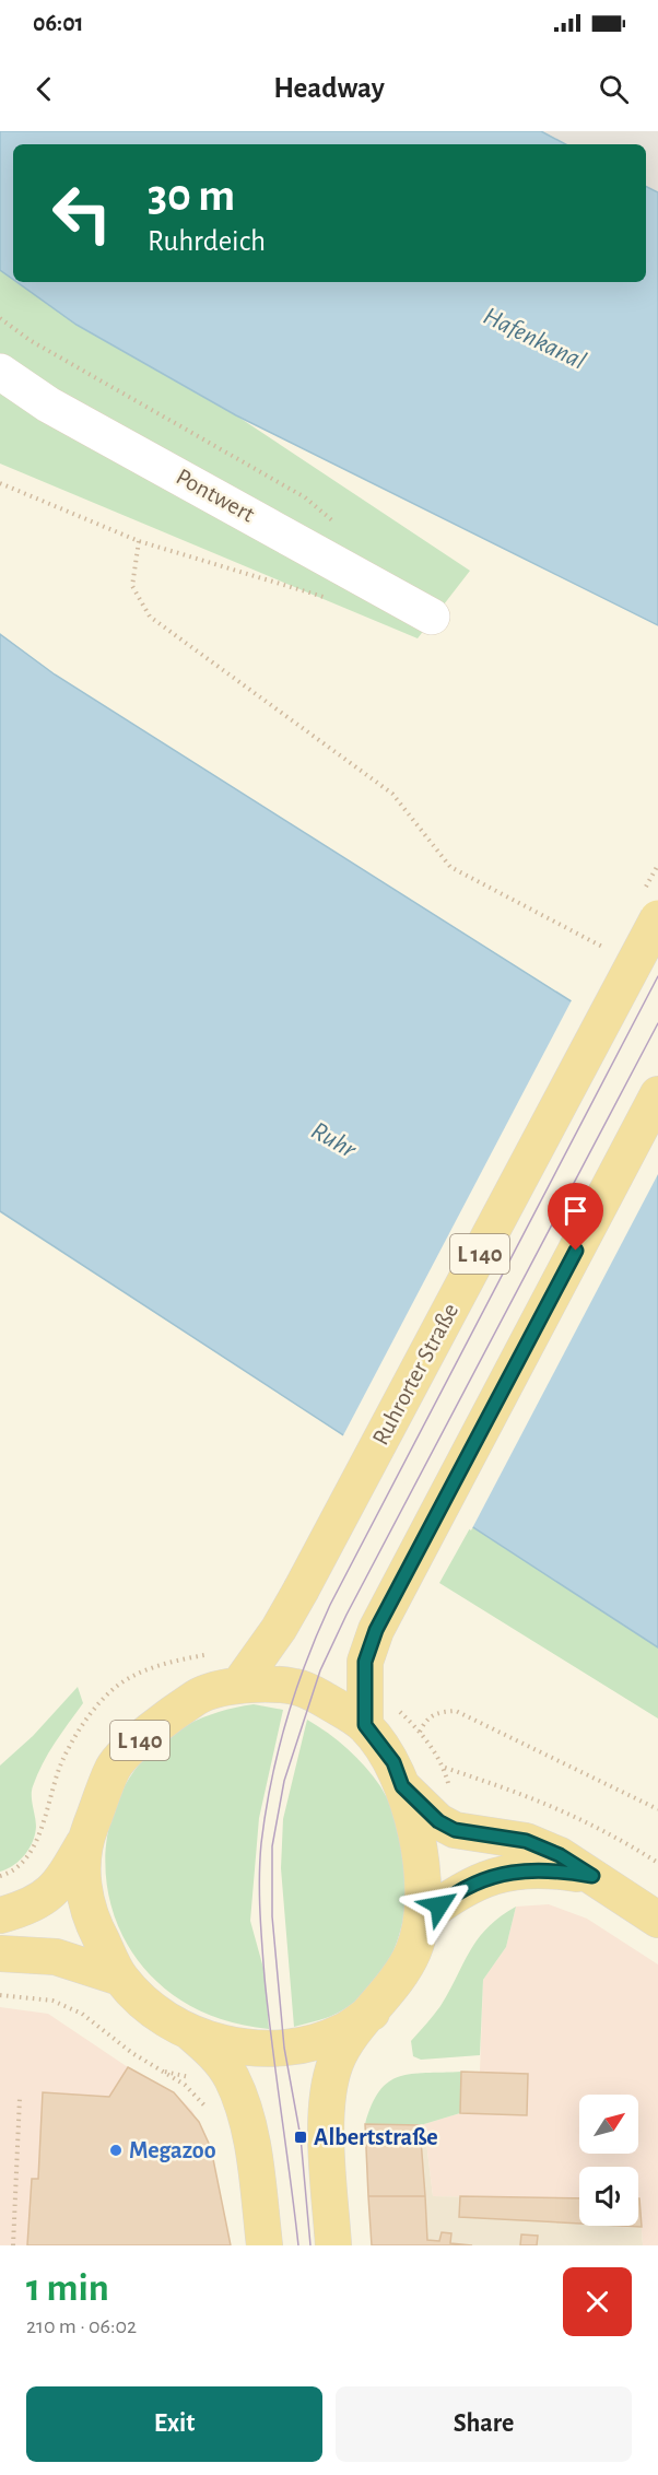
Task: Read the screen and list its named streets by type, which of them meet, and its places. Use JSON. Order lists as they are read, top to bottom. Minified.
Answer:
{"streets":{"main road":["L 140","Ruhrorter Straße"],"lane":["Pontwert"]},"crossings":[["L 140","Ruhrorter Straße"]],"water":["Hafenkanal","Ruhr"],"places":{"transit":["Albertstraße"],"other":["Megazoo"]},"north":"top right","page":{"status":"06:01","header":"Headway","turn":["30 m","Ruhrdeich"],"heading":["1 min","210 m · 06:02"],"buttons":["Exit","Share"]}}
